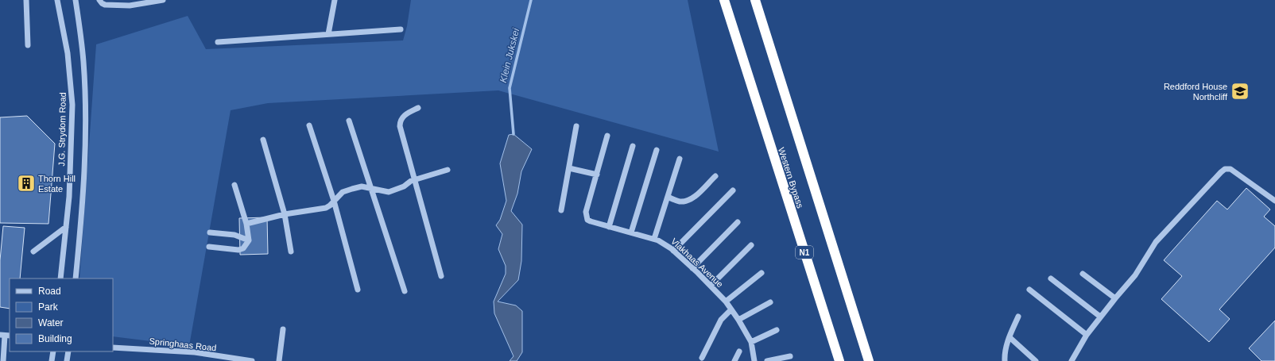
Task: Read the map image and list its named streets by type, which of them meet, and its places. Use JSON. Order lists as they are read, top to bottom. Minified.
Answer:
{"streets":{"highway":["Western Bypass","N1"],"street":["J.G. Strydom Road","Vlakhaas Avenue","Springhaas Road"]},"water":["Klein Jukskei"],"places":{"school or university":["Reddford House Northcliff"],"building":["Thorn Hill Estate"]},"legend":["Road","Park","Water","Building"]}
